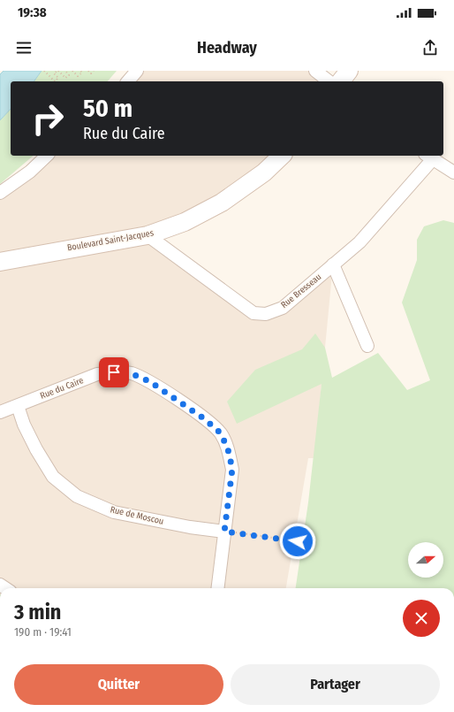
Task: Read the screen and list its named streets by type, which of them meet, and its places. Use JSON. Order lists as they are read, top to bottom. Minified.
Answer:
{"streets":{"street":["Boulevard Saint-Jacques","Rue Bresseau","Rue du Caire","Rue de Moscou"]},"crossings":[["Boulevard Saint-Jacques","Rue Bresseau"],["Rue du Caire","Rue de Moscou"]],"north":"right","page":{"status":"19:38","header":"Headway","turn":["50 m","Rue du Caire"],"heading":["3 min","190 m · 19:41"],"buttons":["Quitter","Partager"]}}
